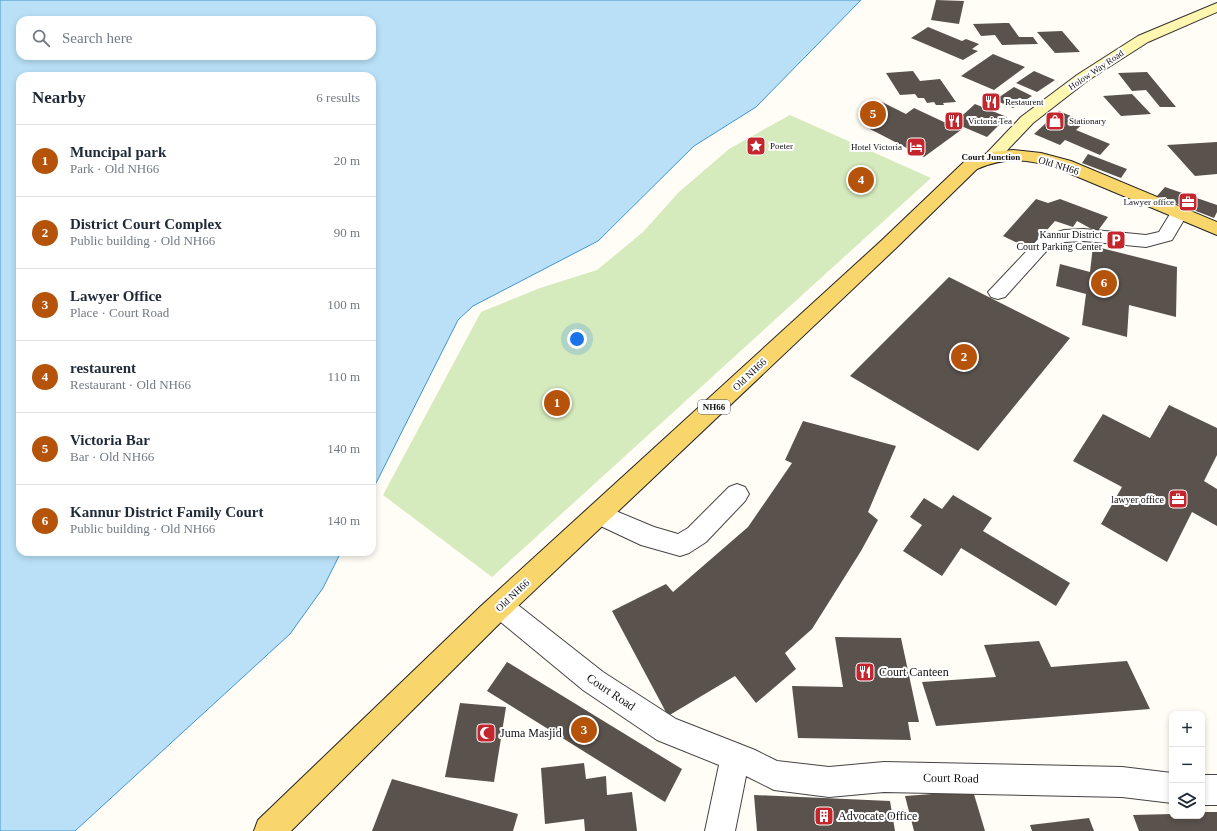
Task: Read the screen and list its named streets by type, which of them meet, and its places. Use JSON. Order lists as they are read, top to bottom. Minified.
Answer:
{"streets":{"main road":["Old NH66","NH66"],"street":["Holow Way Road","Court Road"]},"crossings":[["Holow Way Road","Old NH66"],["Old NH66","Court Road"]],"districts":["Court Junction"],"places":{"restaurant":["Restaurent","Victoria Tea","Court Canteen"],"shop":["Stationary"],"place":["Poeter"],"hotel":["Hotel Victoria"],"office":["Lawyer office","lawyer office"],"parking":["Kannur District Court Parking Center"],"mosque":["Juma Masjid"],"building":["Advocate Office"]},"page":{"search":"Search here","heading":["Nearby","6 results"],"pins":["5","4","6","2","1","3"],"list":[{"mark":"1","name":"Muncipal park","note":"Park · Old NH66","value":"20 m"},{"mark":"2","name":"District Court Complex","note":"Public building · Old NH66","value":"90 m"},{"mark":"3","name":"Lawyer Office","note":"Place · Court Road","value":"100 m"},{"mark":"4","name":"restaurent","note":"Restaurant · Old NH66","value":"110 m"},{"mark":"5","name":"Victoria Bar","note":"Bar · Old NH66","value":"140 m"},{"mark":"6","name":"Kannur District Family Court","note":"Public building · Old NH66","value":"140 m"}],"map_buttons":["+","−"]}}
